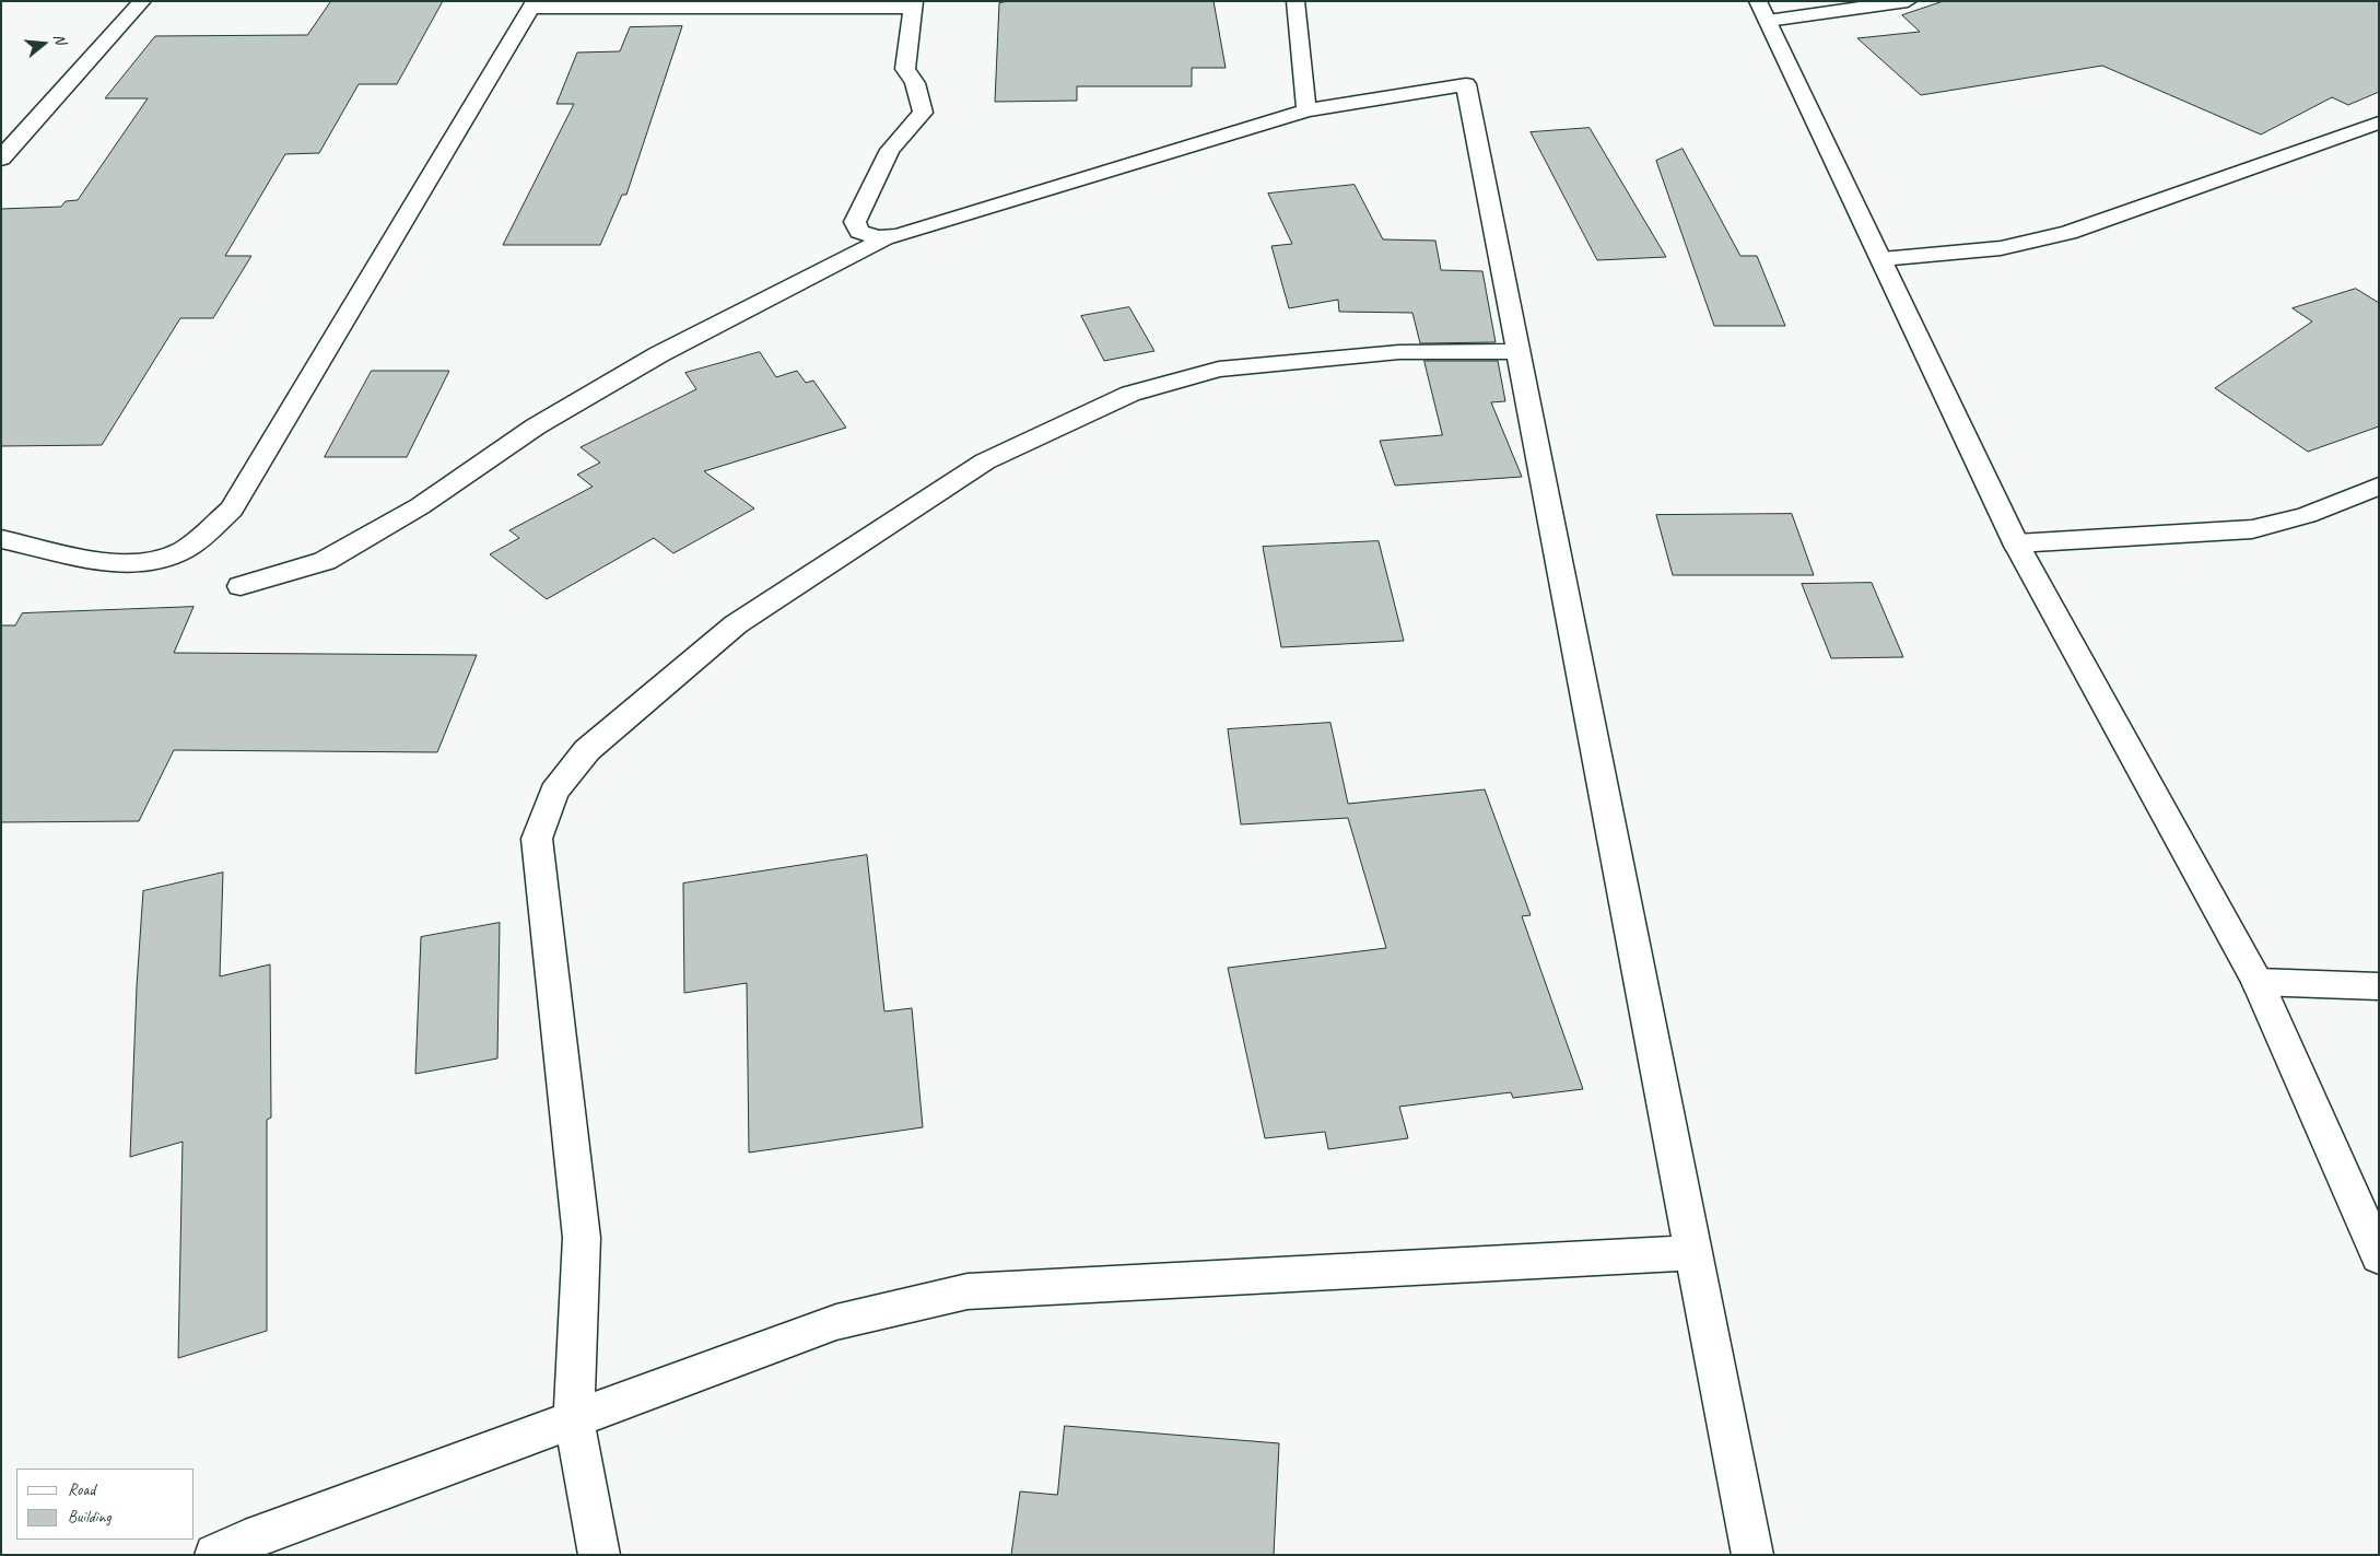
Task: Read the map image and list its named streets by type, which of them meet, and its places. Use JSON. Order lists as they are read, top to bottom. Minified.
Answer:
{"legend":["Road","Building"],"north":"right"}
